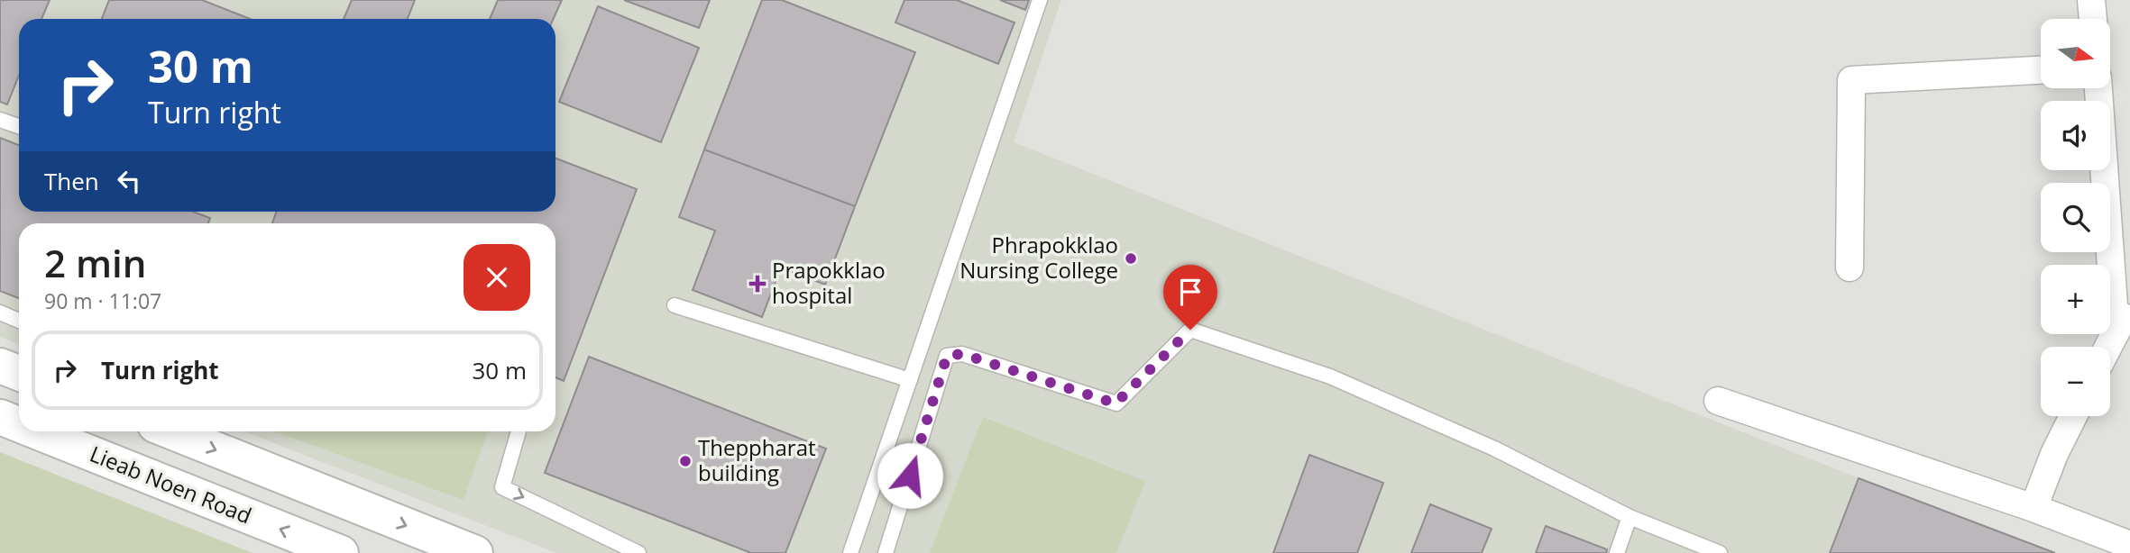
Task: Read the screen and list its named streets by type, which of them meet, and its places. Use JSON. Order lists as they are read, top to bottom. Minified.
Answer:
{"streets":{"main road":["Lieab Noen Road"]},"places":{"other":["Phrapokklao Nursing College","Theppharat building"],"health":["Prapokklao hospital"]},"north":"right","page":{"map_buttons":["+","−"],"turn":["30 m","Turn right"],"then":"Then","heading":["2 min","90 m · 11:07"],"list":[{"name":"Turn right","value":"30 m"}]}}
